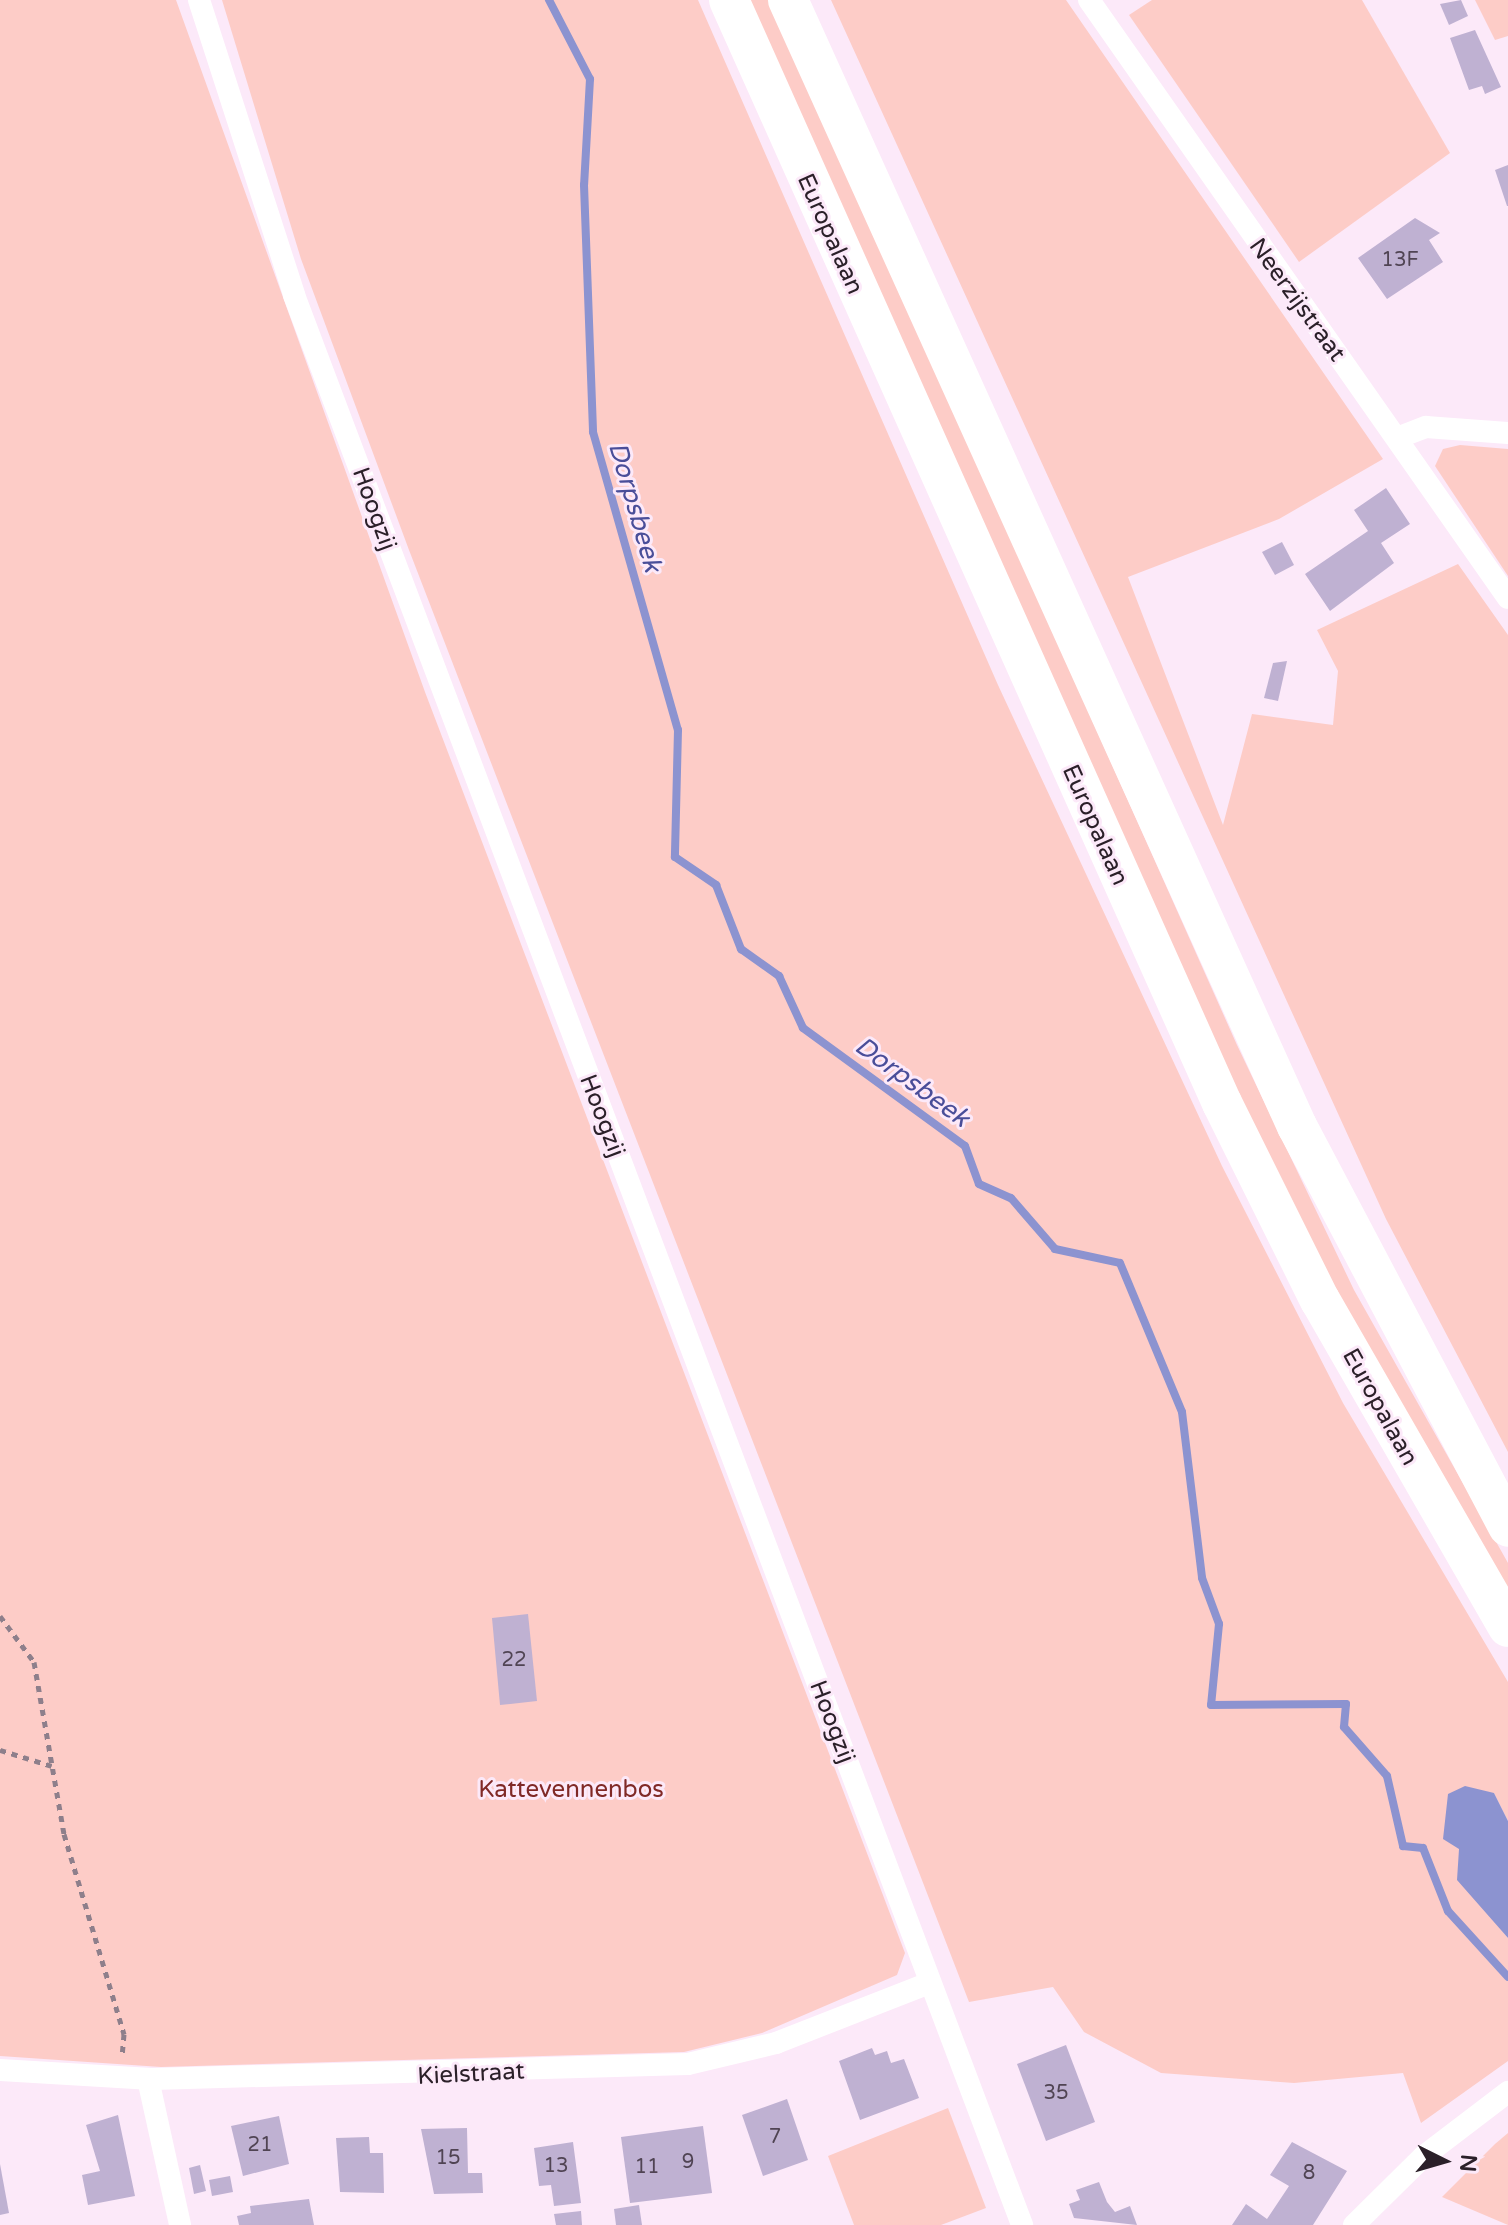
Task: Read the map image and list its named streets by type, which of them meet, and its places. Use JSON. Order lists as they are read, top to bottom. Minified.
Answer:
{"streets":{"highway":["Europalaan"],"street":["Neerzijstraat","Hoogzij","Kielstraat"]},"crossings":[["Hoogzij","Kielstraat"]],"water":["Dorpsbeek"],"parks":["Kattevennenbos"],"house_numbers":["13F","22","35","7","21","15","9","13","11","8"],"north":"right"}
